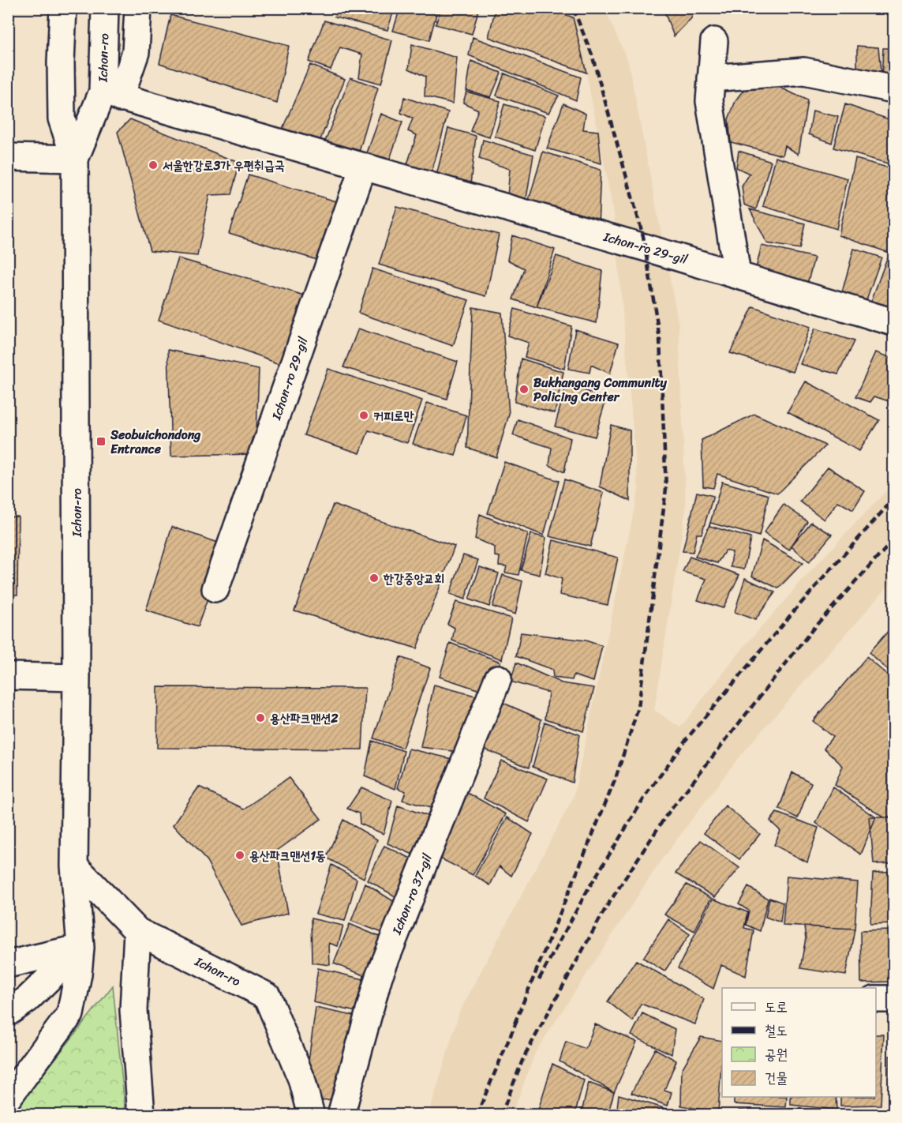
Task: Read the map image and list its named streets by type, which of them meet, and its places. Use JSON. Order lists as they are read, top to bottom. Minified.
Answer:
{"streets":{"street":["Ichon-ro","Ichon-ro 29-gil","Ichon-ro 37-gil"]},"crossings":[["Ichon-ro","Ichon-ro 29-gil"]],"places":{"other":["서울한강로3가 우편취급국","Bukhangang Community Policing Center","커피로만","한강중앙교회","용산파크맨션2","용산파크맨션1동"],"transit":["Seobuichondong Entrance"]},"legend":["도로","철도","공원","건물"]}
